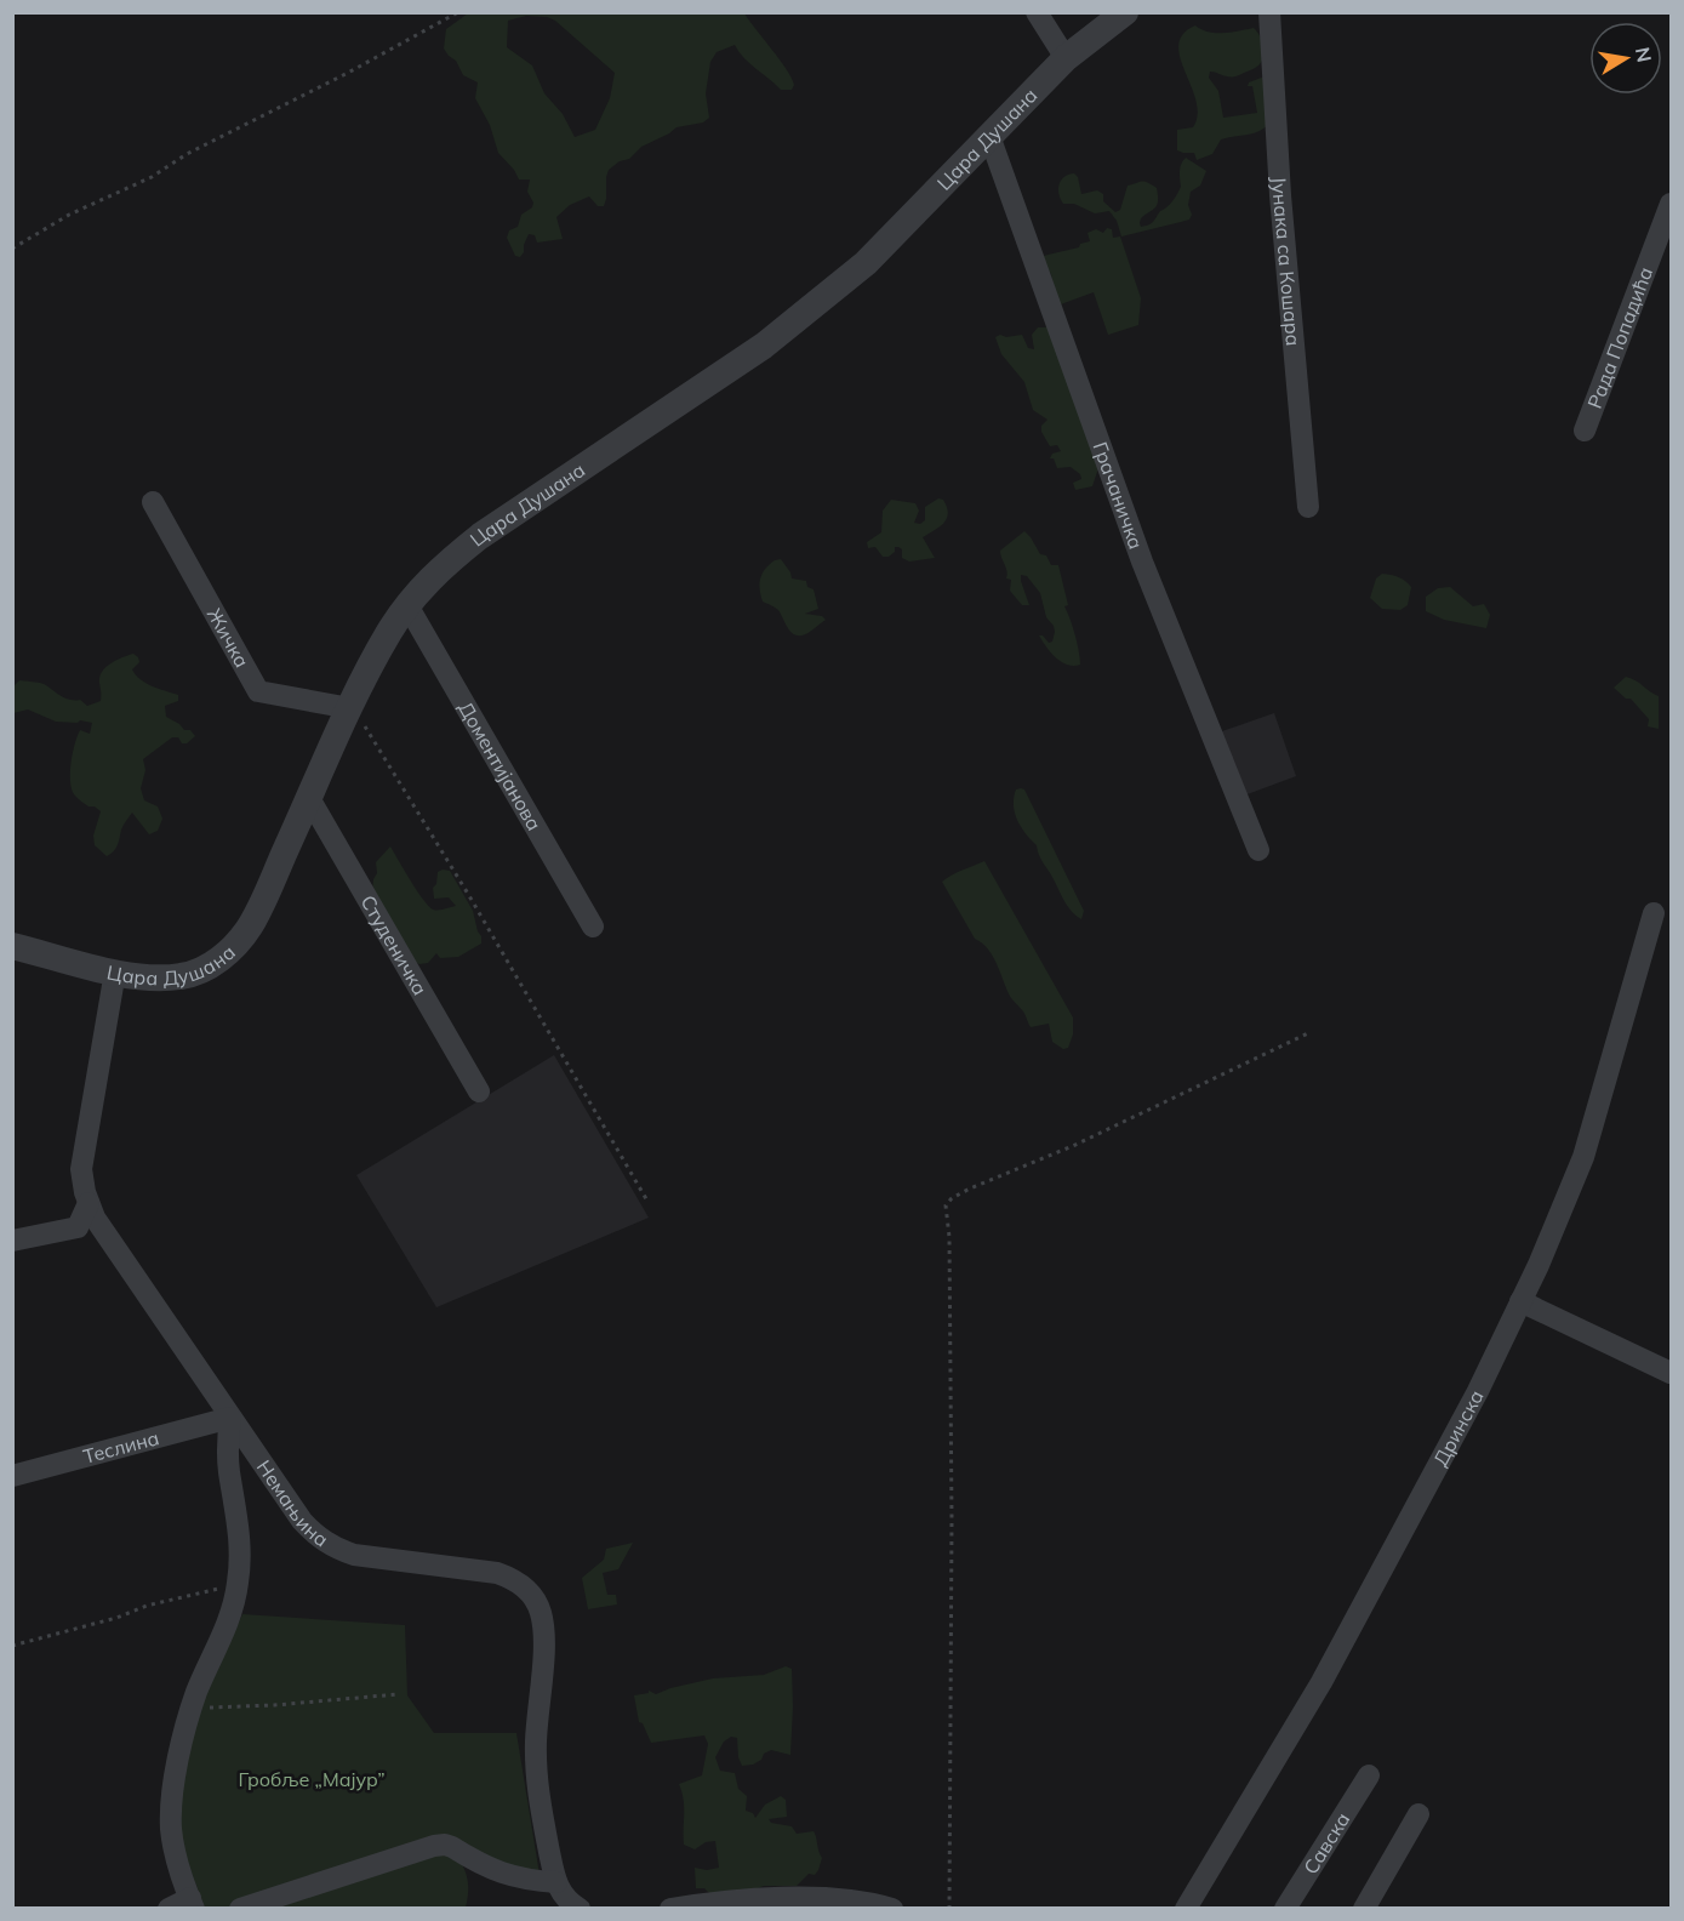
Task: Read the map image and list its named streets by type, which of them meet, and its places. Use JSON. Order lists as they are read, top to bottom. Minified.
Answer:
{"streets":{"street":["Цара Душана","Јунака са Кошара","Рада Попадића","Грачаничка","Жичка","Доментијанова","Студеничка","Дринска","Теслина","Немањина","Савска"]},"crossings":[["Цара Душана","Грачаничка"],["Цара Душана","Жичка"],["Цара Душана","Доментијанова"],["Цара Душана","Студеничка"],["Цара Душана","Немањина"],["Теслина","Немањина"]],"parks":["Гробље „Мајур”"],"north":"right"}
